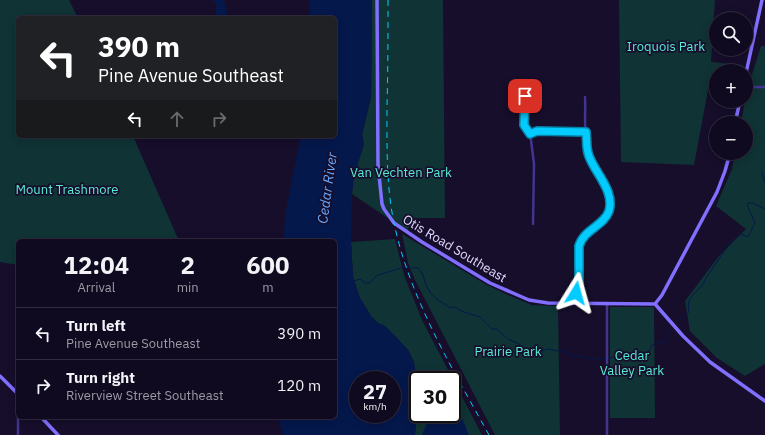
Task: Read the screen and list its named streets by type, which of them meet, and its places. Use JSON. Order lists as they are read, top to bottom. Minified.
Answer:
{"streets":{"street":["Otis Road Southeast"]},"water":["Cedar River"],"parks":["Iroquois Park","Van Vechten Park","Mount Trashmore","Prairie Park","Cedar Valley Park"],"page":{"map_buttons":["+","−"],"turn":["390 m","Pine Avenue Southeast"],"eta":["12:04","Arrival","2","min","600","m"],"list":[{"name":"Turn left","note":"Pine Avenue Southeast","value":"390 m"},{"name":"Turn right","note":"Riverview Street Southeast","value":"120 m"}],"speed":"27 km/h","limit":"30"}}
